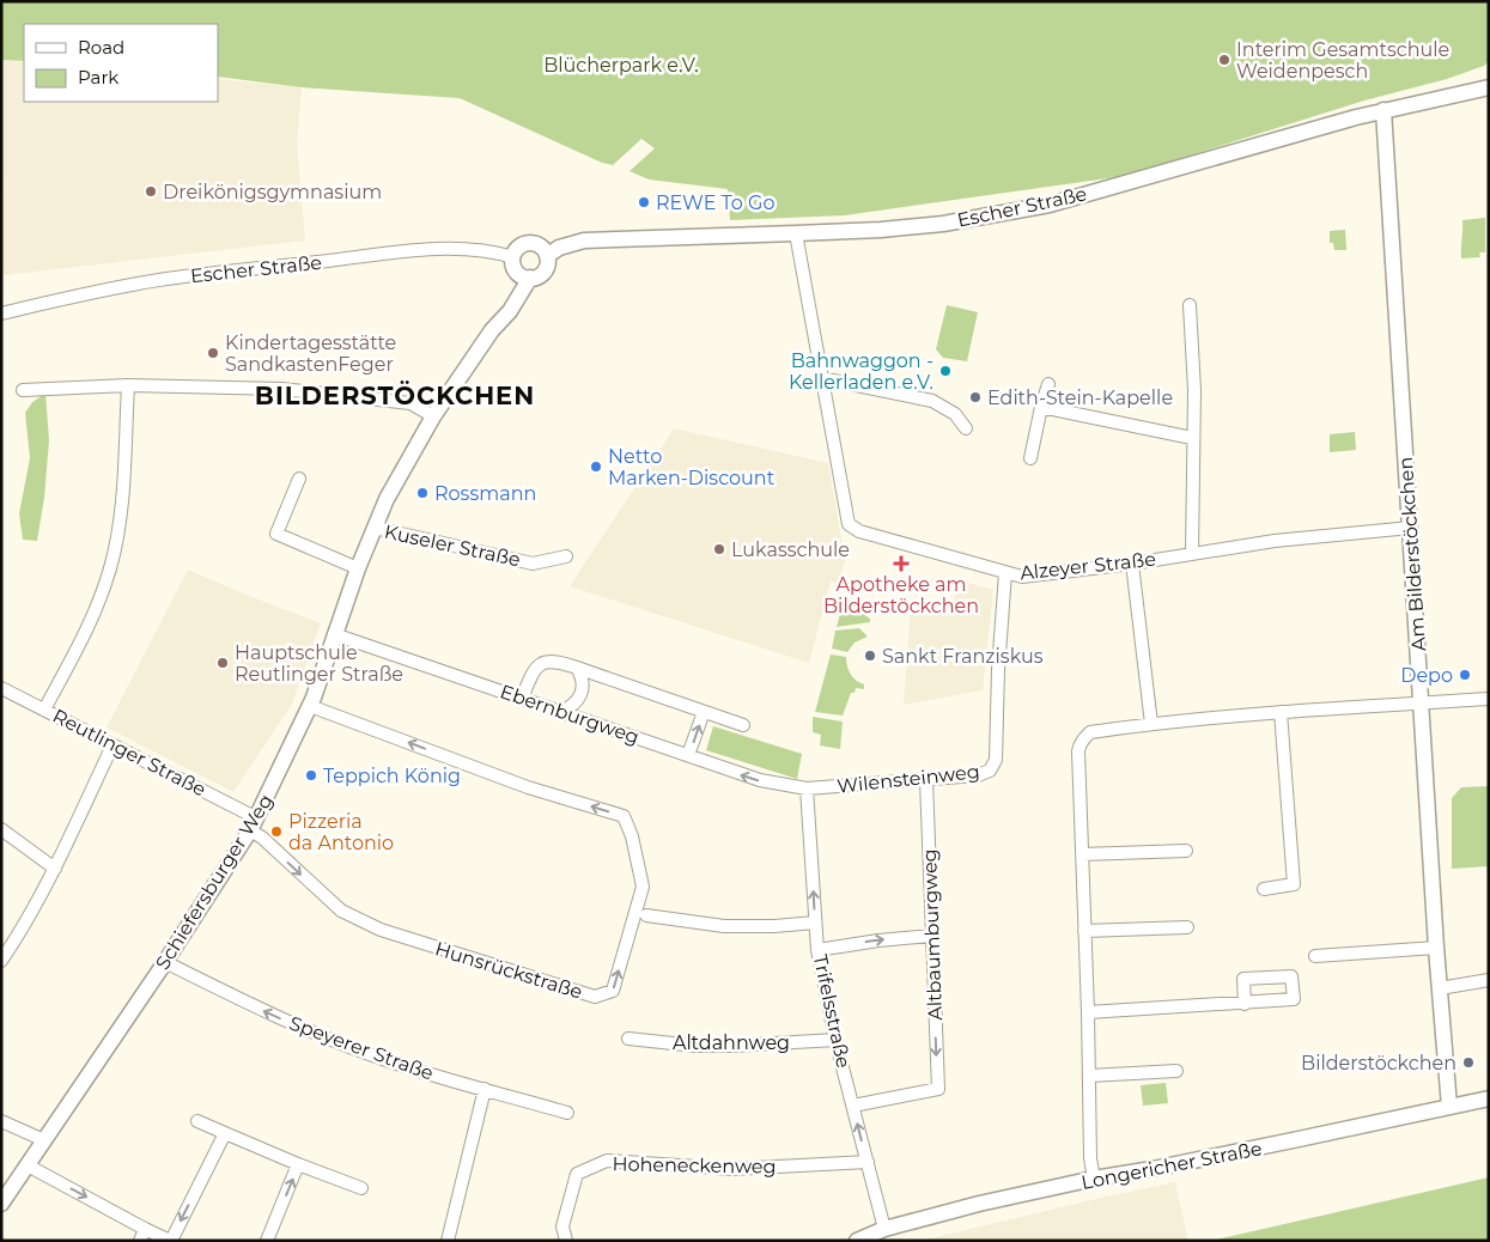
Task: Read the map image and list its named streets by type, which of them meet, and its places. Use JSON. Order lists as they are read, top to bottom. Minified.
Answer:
{"streets":{"street":["Escher Straße","Kuseler Straße","Am Bilderstöckchen","Alzeyer Straße","Ebernburgweg","Reutlinger Straße","Wilensteinweg","Schiefersburger Weg","Altbaumburgweg","Hunsrückstraße","Trifelsstraße","Altdahnweg","Speyerer Straße","Hoheneckenweg","Longericher Straße"]},"crossings":[["Escher Straße","Am Bilderstöckchen"],["Escher Straße","Alzeyer Straße"],["Escher Straße","Schiefersburger Weg"],["Kuseler Straße","Schiefersburger Weg"],["Am Bilderstöckchen","Alzeyer Straße"],["Am Bilderstöckchen","Longericher Straße"],["Alzeyer Straße","Wilensteinweg"],["Ebernburgweg","Wilensteinweg"],["Ebernburgweg","Schiefersburger Weg"],["Ebernburgweg","Trifelsstraße"],["Reutlinger Straße","Schiefersburger Weg"],["Reutlinger Straße","Hunsrückstraße"],["Wilensteinweg","Altbaumburgweg"],["Wilensteinweg","Trifelsstraße"],["Schiefersburger Weg","Hunsrückstraße"],["Schiefersburger Weg","Speyerer Straße"],["Altbaumburgweg","Trifelsstraße"],["Trifelsstraße","Altdahnweg"],["Trifelsstraße","Hoheneckenweg"],["Trifelsstraße","Longericher Straße"]],"one_way":["Trifelsstraße","Speyerer Straße"],"districts":["BILDERSTÖCKCHEN"],"parks":["Blücherpark e.V."],"places":{"other":["Interim Gesamtschule Weidenpesch","Dreikönigsgymnasium","REWE To Go","Kindertagesstätte SandkastenFeger","Bahnwaggon - Kellerladen e.V.","Edith-Stein-Kapelle","Netto Marken-Discount","Rossmann","Lukasschule","Sankt Franziskus","Hauptschule Reutlinger Straße","Depo","Teppich König","Pizzeria da Antonio","Bilderstöckchen"],"health":["Apotheke am Bilderstöckchen"]},"legend":["Road","Park"]}
